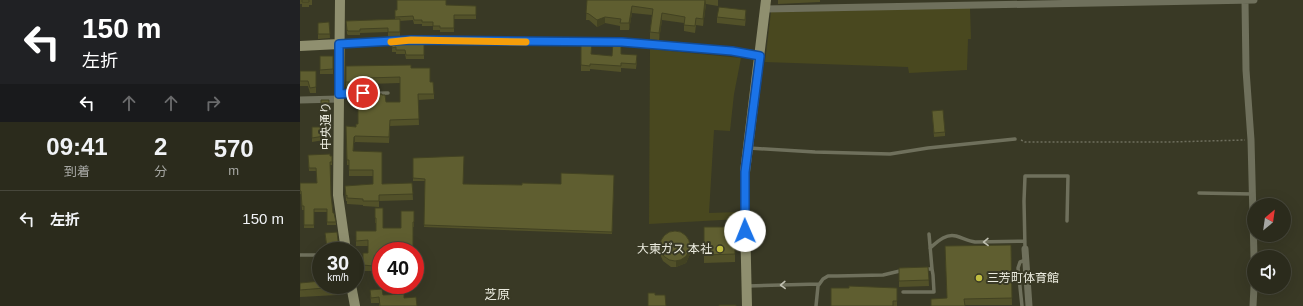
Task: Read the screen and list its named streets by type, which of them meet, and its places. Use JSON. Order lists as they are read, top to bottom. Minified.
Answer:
{"streets":{"street":["中央通り"]},"districts":["芝原"],"places":["大東ガス 本社","三芳町体育館"],"north":"top right","page":{"turn":["150 m","左折"],"eta":["09:41","到着","2","分","570","m"],"list":[{"name":"左折","value":"150 m"}],"speed":"30 km/h","limit":"40"}}
